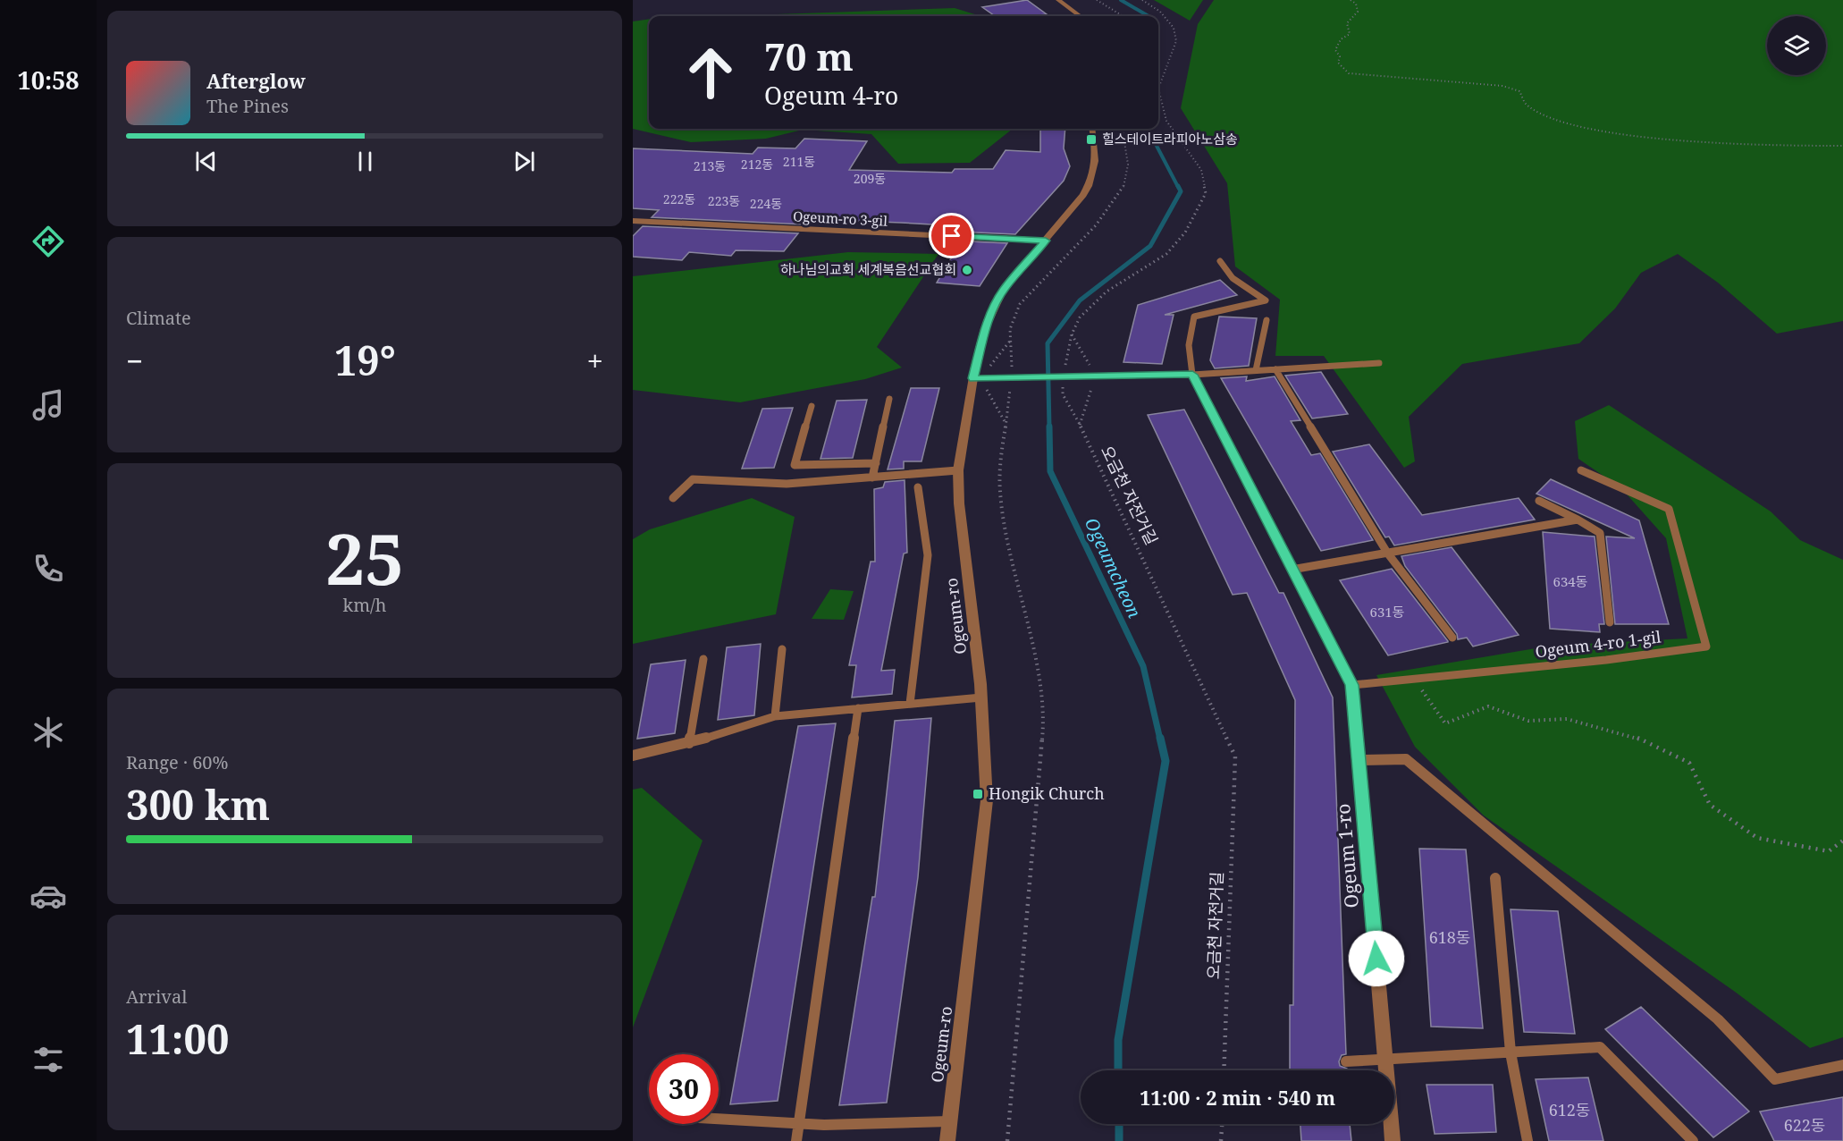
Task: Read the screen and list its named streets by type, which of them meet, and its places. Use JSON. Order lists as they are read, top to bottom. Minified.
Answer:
{"streets":{"street":["Ogeum-ro 3-gil","Ogeum-ro","Ogeum 1-ro"],"lane":["Ogeum 4-ro 1-gil"],"path":["오금천 자전거길"]},"crossings":[["Ogeum-ro 3-gil","Ogeum-ro"],["Ogeum 4-ro 1-gil","Ogeum 1-ro"]],"water":["Ogeumcheon"],"places":{"transit":["힐스테이트라피아노삼송","Hongik Church"],"other":["하나님의교회 세계복음선교협회"]},"house_numbers":["211동","212동","213동","209동","222동","223동","224동","634동","631동","618동","612동","622동"],"page":{"tabs":"10:58","turn":["70 m","Ogeum 4-ro"],"song":["Afterglow","The Pines"],"tile":["Climate",["25","km/h"],["Range · 60%","300 km"],["Arrival","11:00"]],"heat":["−","19°","+"],"limit":"30","trip":"11:00 · 2 min · 540 m"}}
